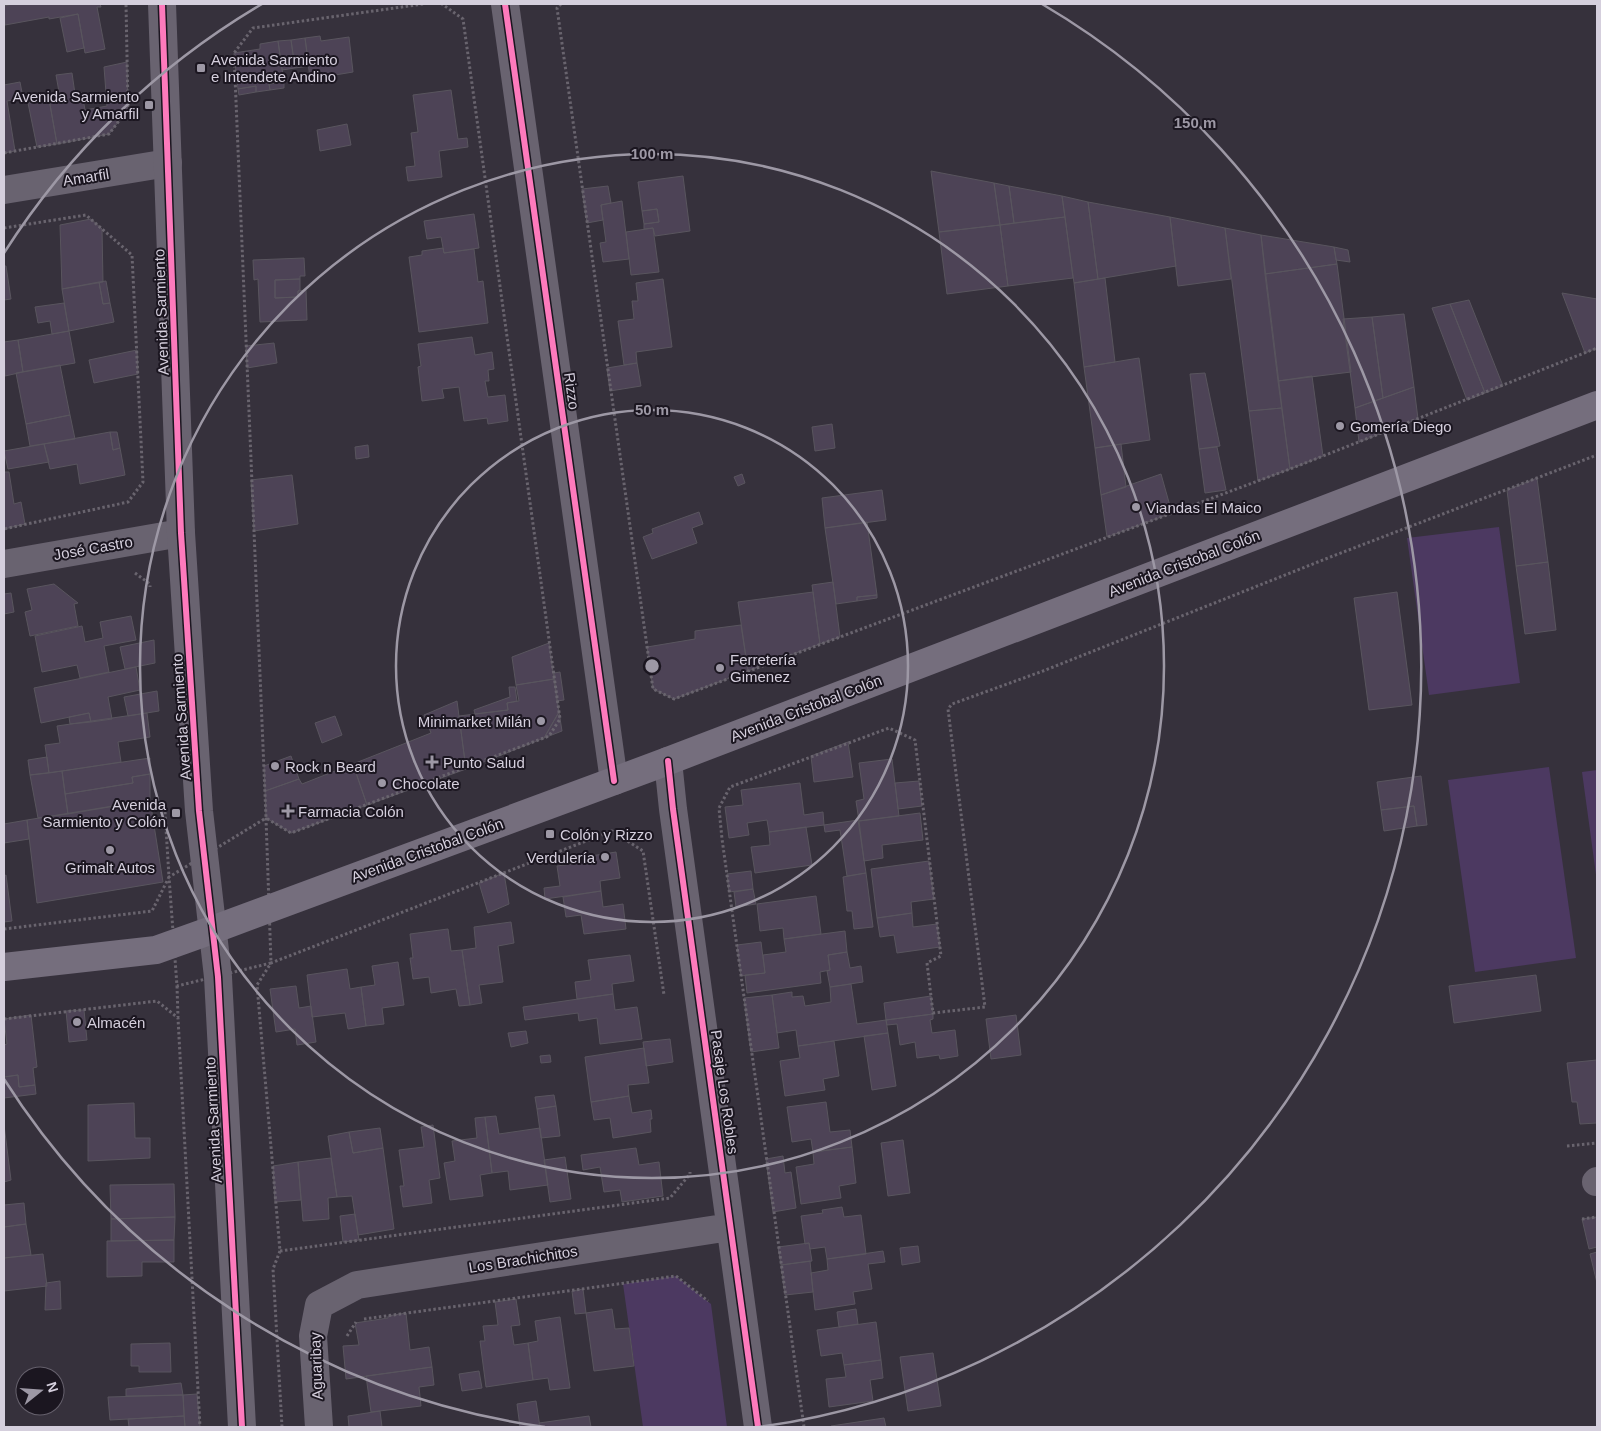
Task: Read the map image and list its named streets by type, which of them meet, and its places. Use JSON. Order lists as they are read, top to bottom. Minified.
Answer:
{"streets":{"main road":["Avenida Cristobal Colón"],"street":["Amarfil","Avenida Sarmiento","Rizzo","José Castro","Pasaje Los Robles","Los Brachichitos","Aguaribay"]},"crossings":[["Amarfil","Avenida Sarmiento"],["Avenida Sarmiento","José Castro"],["Avenida Sarmiento","Avenida Cristobal Colón"],["Rizzo","Avenida Cristobal Colón"],["Avenida Cristobal Colón","Pasaje Los Robles"],["Pasaje Los Robles","Los Brachichitos"],["Los Brachichitos","Aguaribay"]],"places":{"transit":["Avenida Sarmiento e Intendete Andino","Avenida Sarmiento y Amarfil","Avenida Sarmiento y Colón","Colón y Rizzo"],"other":["Gomería Diego","Viandas El Maico","Ferretería Gimenez","Minimarket Milán","Rock n Beard","Chocolate","Grimalt Autos","Verdulería","Almacén"],"health":["Punto Salud","Farmacia Colón"]},"north":"right","rings":["150 m","100 m","50 m"]}
